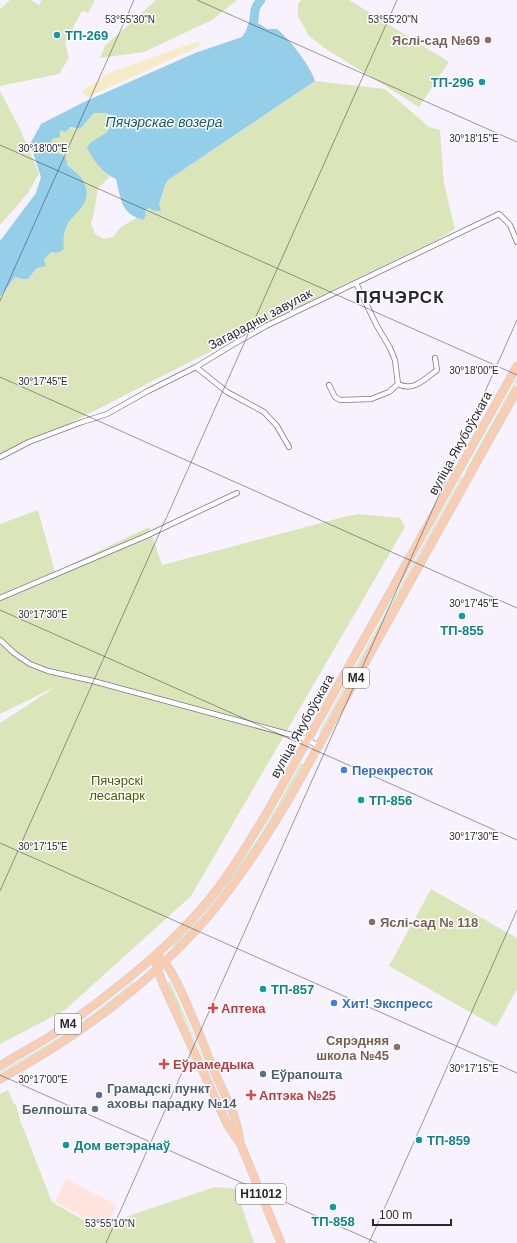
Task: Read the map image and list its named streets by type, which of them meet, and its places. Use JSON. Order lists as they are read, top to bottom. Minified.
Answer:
{"streets":{"main road":["вуліца Якубоўскага","М4","Н11012"],"street":["Загарадны завулак"]},"crossings":[["вуліца Якубоўскага","М4"],["вуліца Якубоўскага","Н11012"],["М4","Н11012"]],"districts":["ПЯЧЭРСК"],"water":["Пячэрскае возера"],"parks":["Пячэрскі лесапарк"],"places":{"other":["ТП-269","Яслі-сад №69","ТП-296","ТП-855","Перекресток","ТП-856","Яслі-сад № 118","ТП-857","Хит! Экспресс","Сярэдняя школа №45","Еўрапошта","Грамадскі пункт аховы парадку №14","Белпошта","ТП-859","Дом ветэранаў","ТП-858"],"health":["Аптека","Еўрамедыка","Аптэка №25"]},"scale_bar":"100 m","coordinates":["53°55'20\"N","53°55'30\"N","30°18'15\"E","30°18'00\"E","30°17'45\"E","30°17'30\"E","30°17'15\"E","30°17'00\"E","53°55'10\"N"]}
